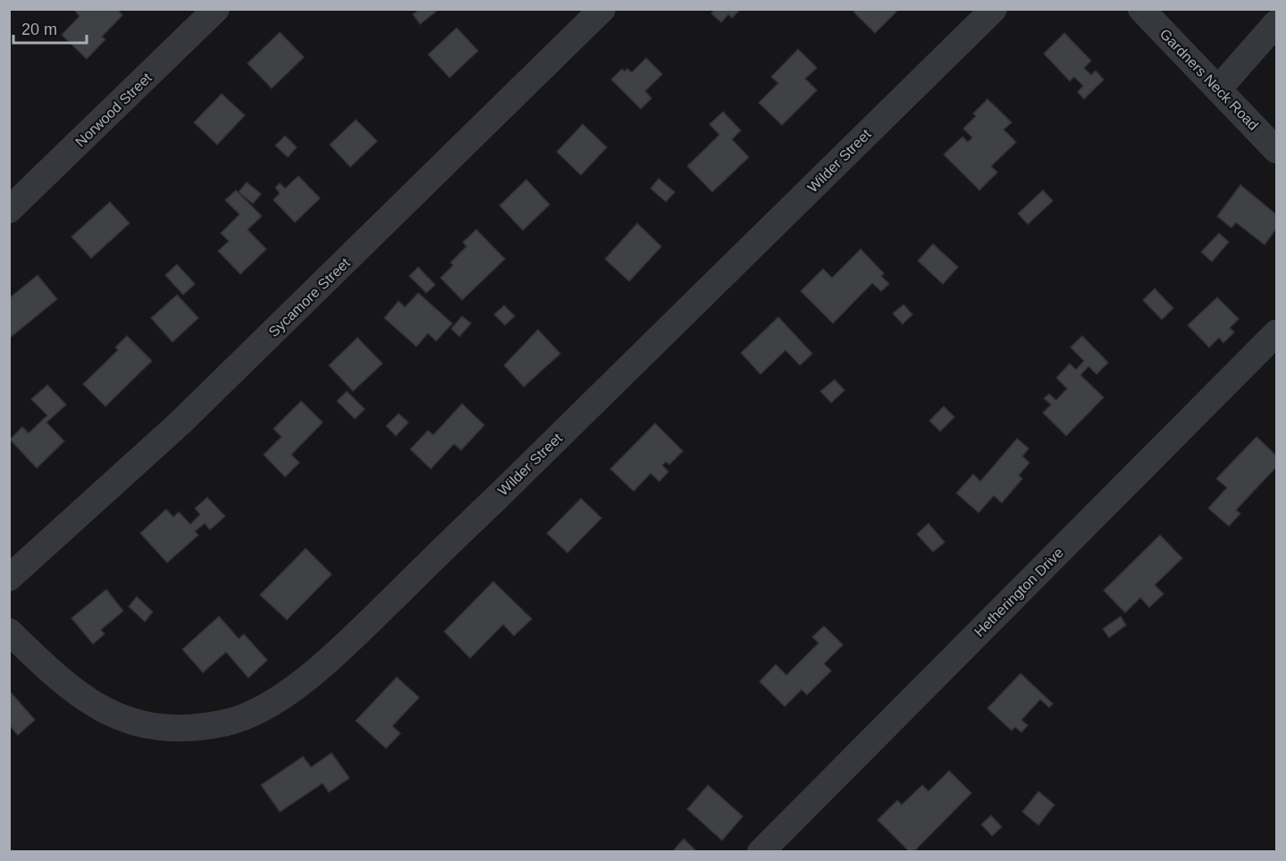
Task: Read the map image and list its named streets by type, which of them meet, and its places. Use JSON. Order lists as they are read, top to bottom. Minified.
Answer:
{"streets":{"street":["Gardners Neck Road","Norwood Street","Wilder Street","Sycamore Street","Hetherington Drive"]},"scale_bar":"20 m"}
